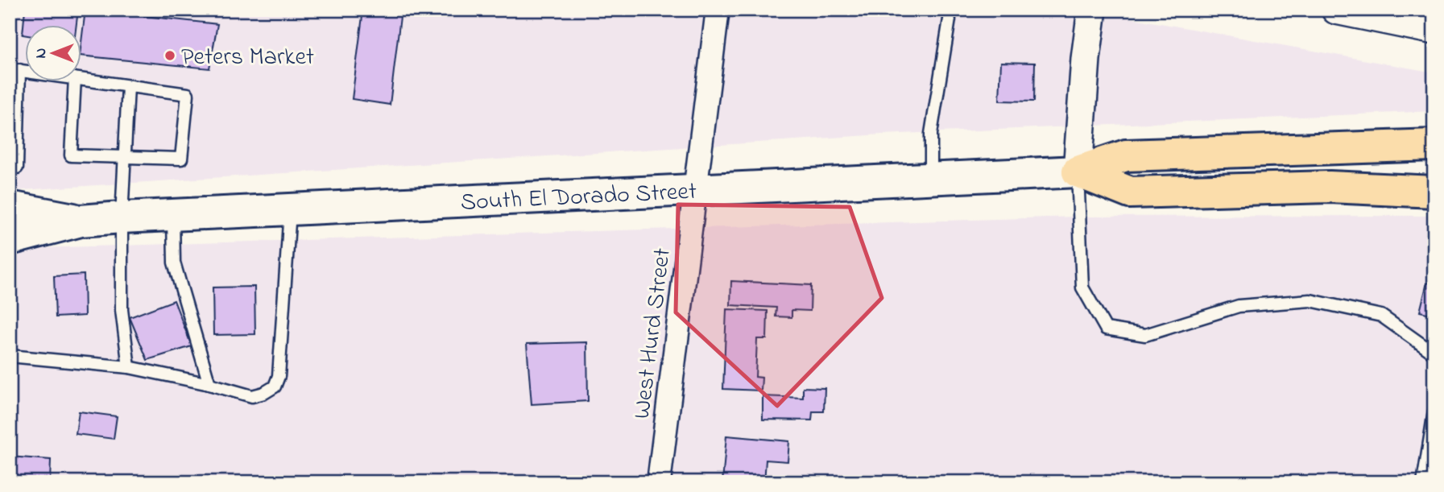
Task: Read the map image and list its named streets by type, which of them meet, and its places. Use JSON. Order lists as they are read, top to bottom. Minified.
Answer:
{"streets":{"main road":["South El Dorado Street"],"street":["West Hurd Street"]},"crossings":[["South El Dorado Street","West Hurd Street"]],"places":["Peters Market"],"north":"left"}
